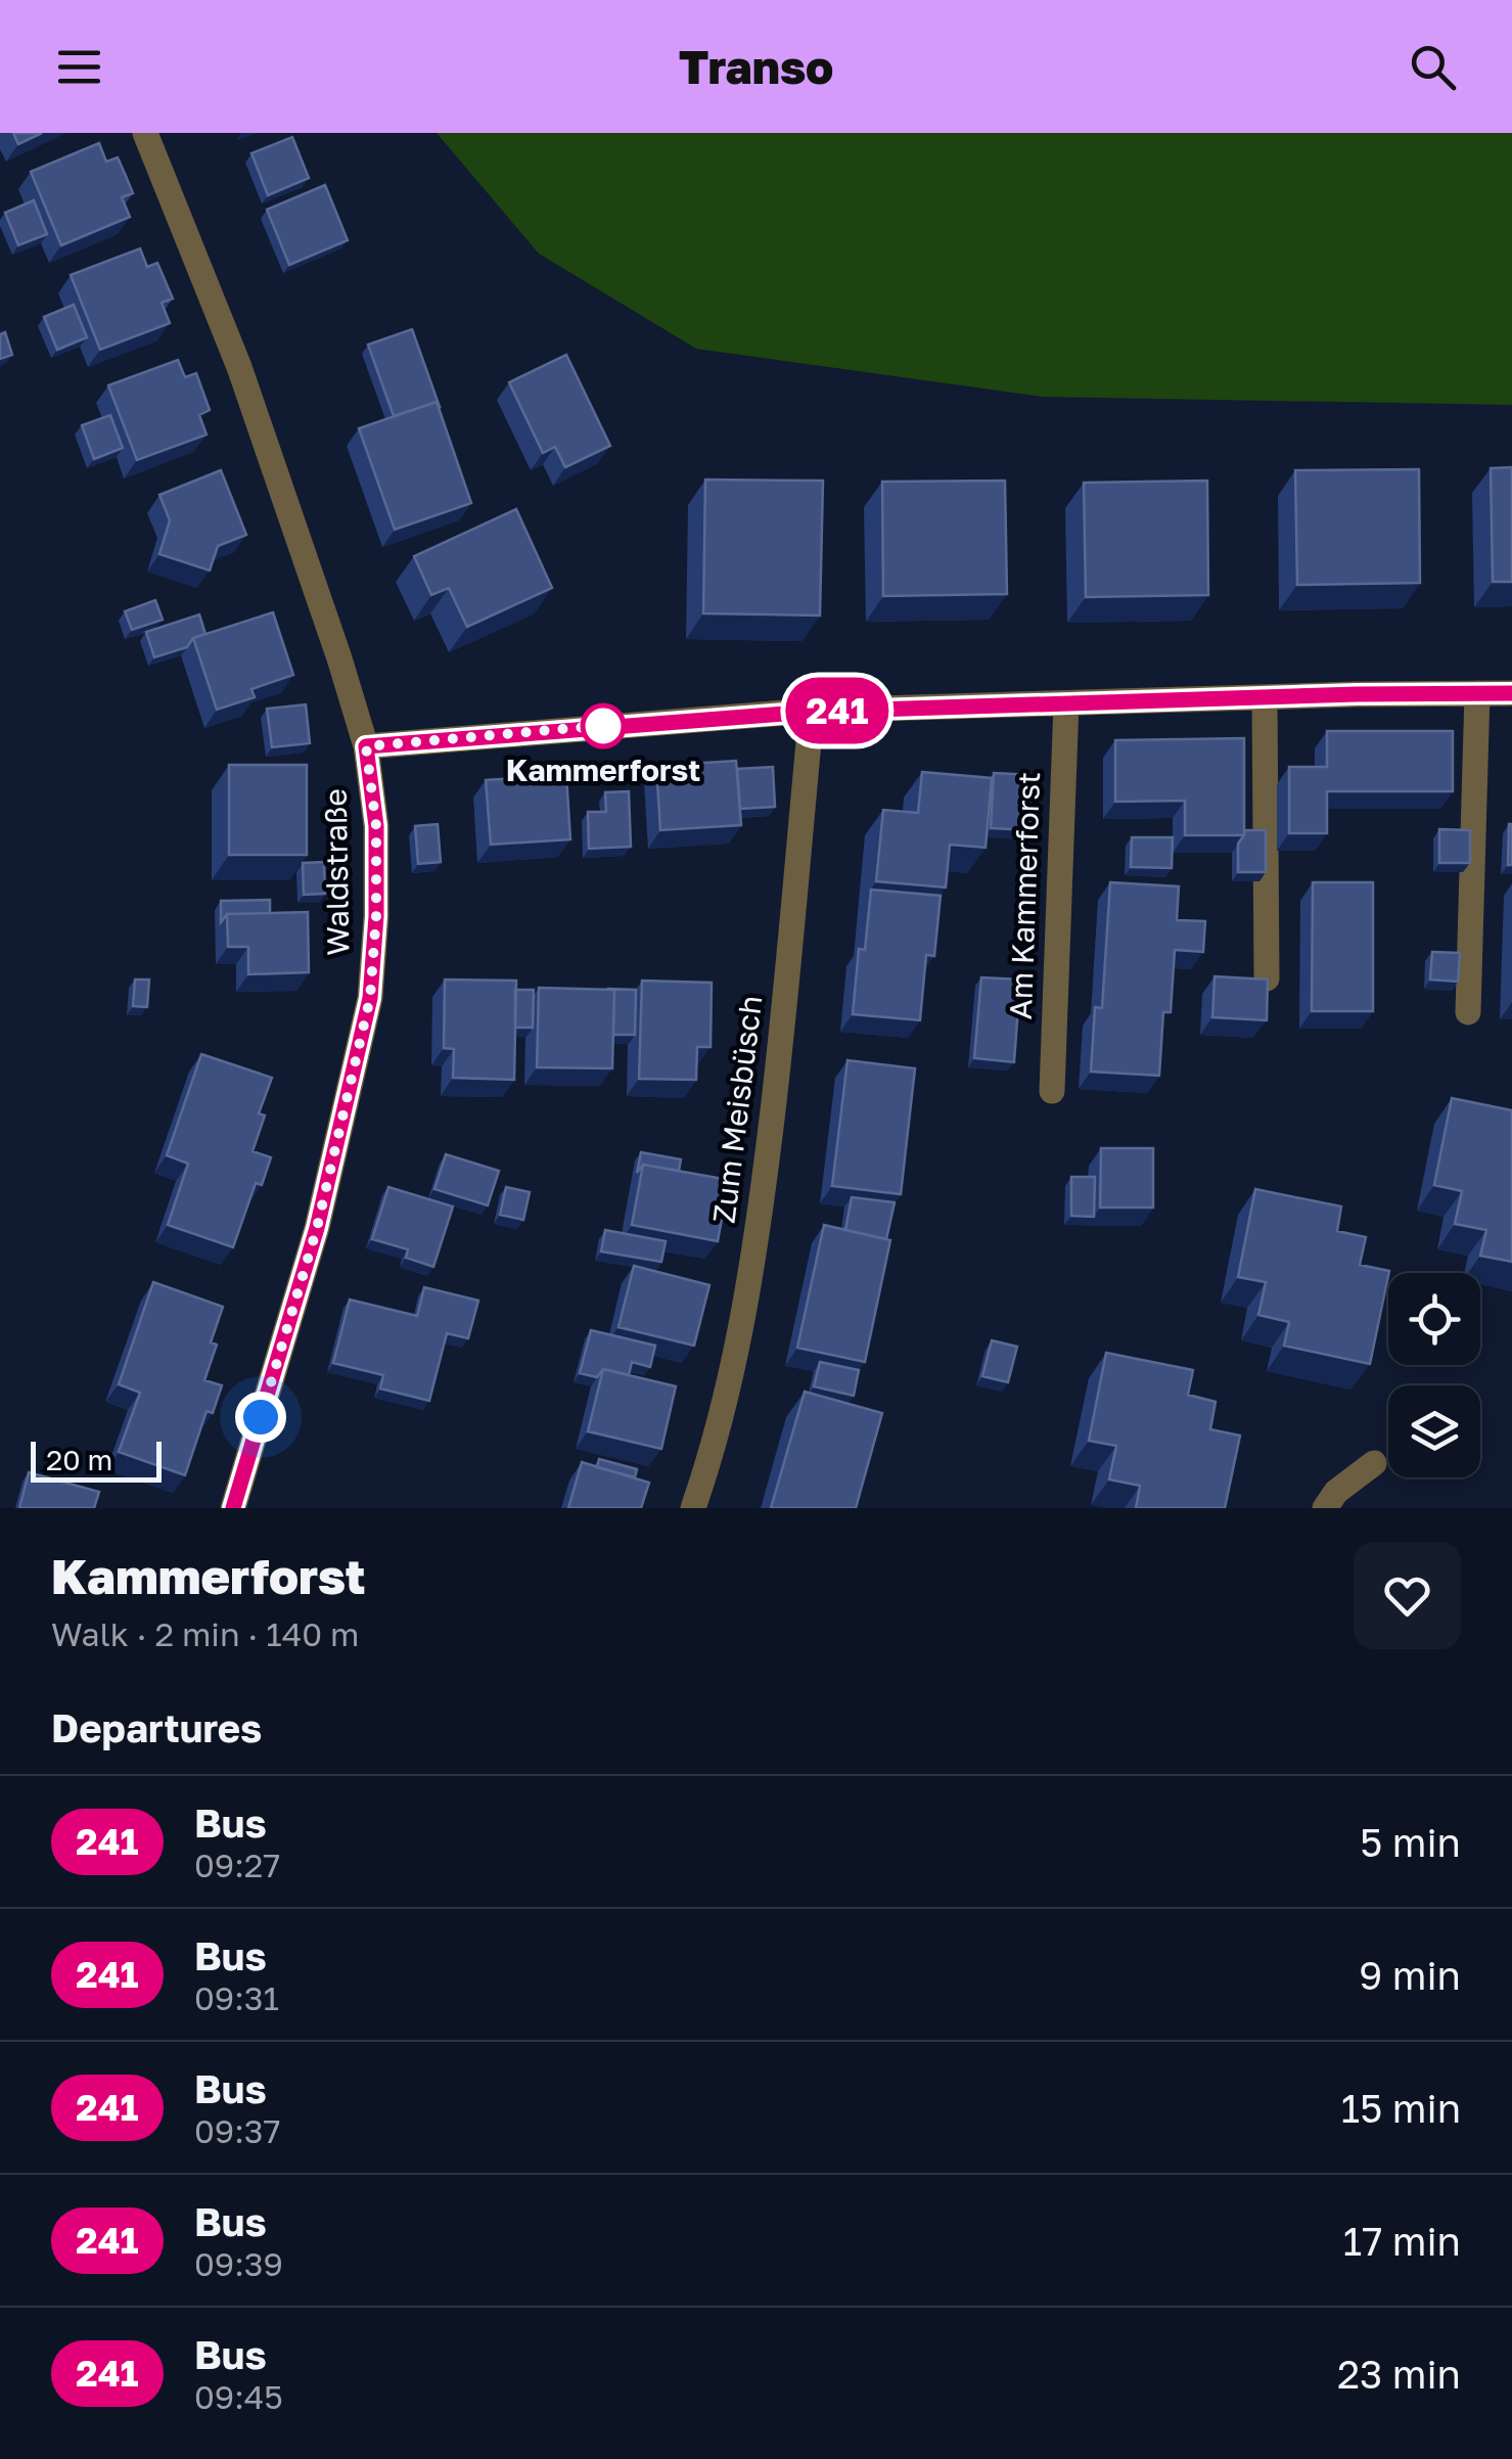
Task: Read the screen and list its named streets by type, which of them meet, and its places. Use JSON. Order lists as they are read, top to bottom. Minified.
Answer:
{"streets":{"street":["Waldstraße","Am Kammerforst","Zum Meisbüsch"]},"places":["Kammerforst"],"lines":["bus line 241"],"scale_bar":"20 m","page":{"header":"Transo","on_map":"241","scale":"20 m","heading":[["Kammerforst","Walk · 2 min · 140 m"],"Departures"],"list":[{"mark":"241","name":"Bus","note":"09:27","value":"5 min"},{"mark":"241","name":"Bus","note":"09:31","value":"9 min"},{"mark":"241","name":"Bus","note":"09:37","value":"15 min"},{"mark":"241","name":"Bus","note":"09:39","value":"17 min"},{"mark":"241","name":"Bus","note":"09:45","value":"23 min"}]}}
